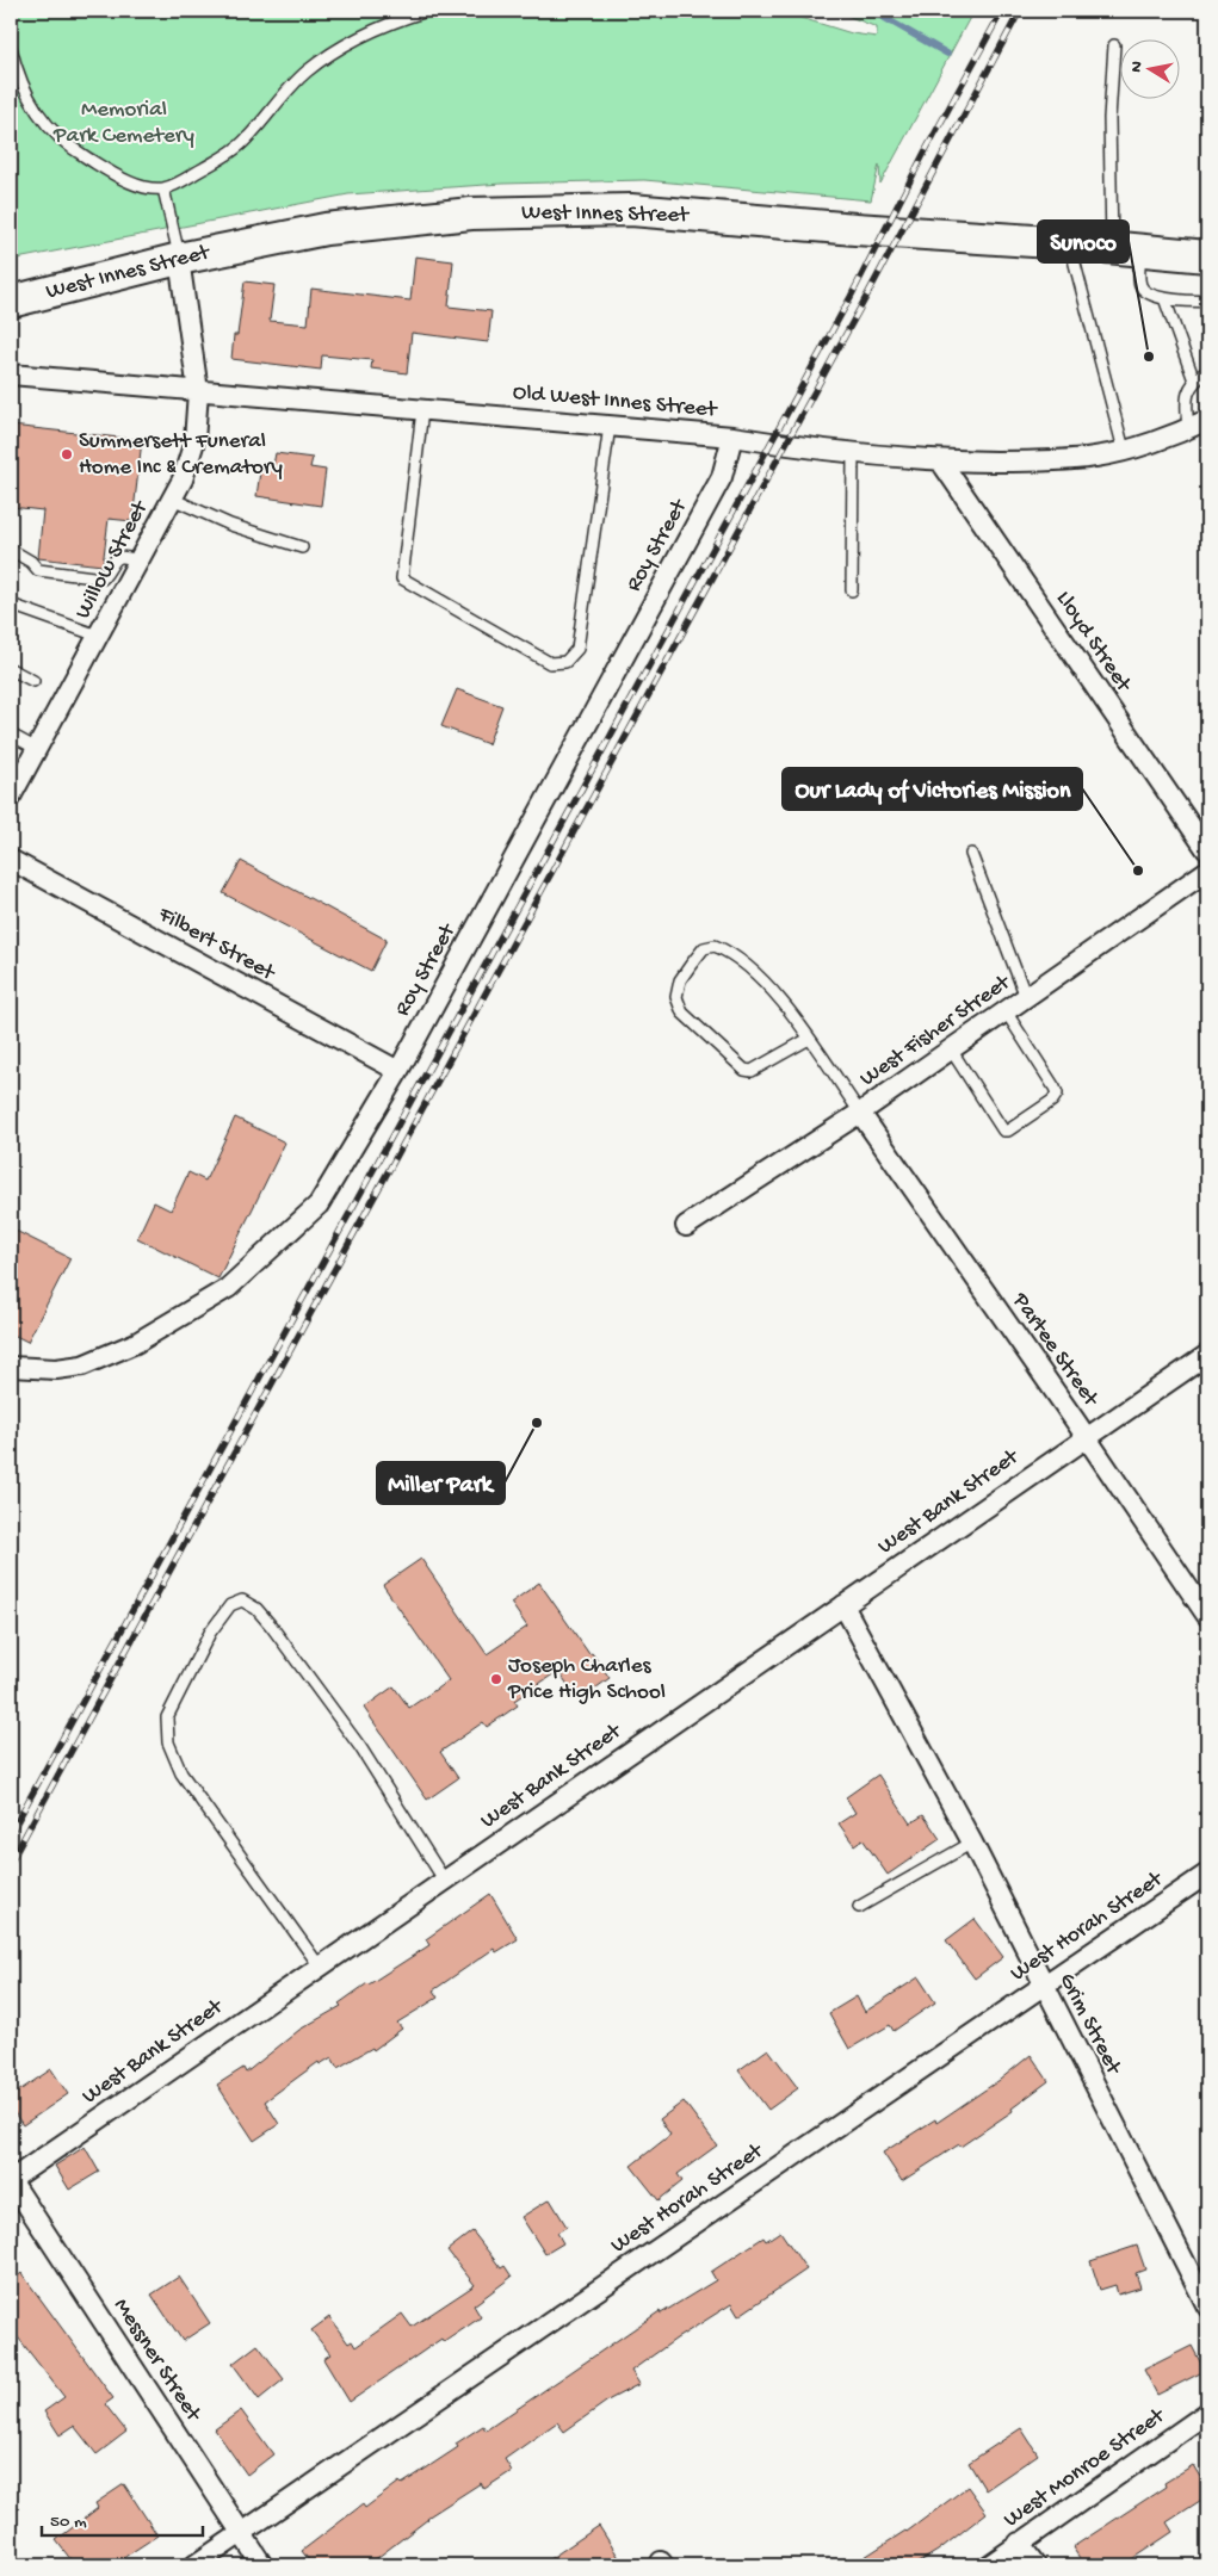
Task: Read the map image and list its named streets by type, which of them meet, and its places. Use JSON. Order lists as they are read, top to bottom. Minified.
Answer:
{"streets":{"main road":["West Innes Street"],"street":["Old West Innes Street","Roy Street","Willow Street","Lloyd Street","Filbert Street","West Fisher Street","Partee Street","West Bank Street","West Horah Street","Grim Street","Messner Street","West Monroe Street"]},"crossings":[["West Innes Street","Willow Street"],["Old West Innes Street","Roy Street"],["Old West Innes Street","Willow Street"],["Old West Innes Street","Lloyd Street"],["Roy Street","Filbert Street"],["West Fisher Street","Partee Street"],["Partee Street","West Bank Street"],["West Bank Street","Grim Street"],["West Bank Street","Messner Street"],["West Horah Street","Grim Street"],["West Horah Street","Messner Street"]],"parks":["Memorial Park Cemetery"],"places":["Sunoco","Summersett Funeral Home Inc & Crematory","Our Lady of Victories Mission","Miller Park","Joseph Charles Price High School"],"scale_bar":"50 m","north":"left"}
